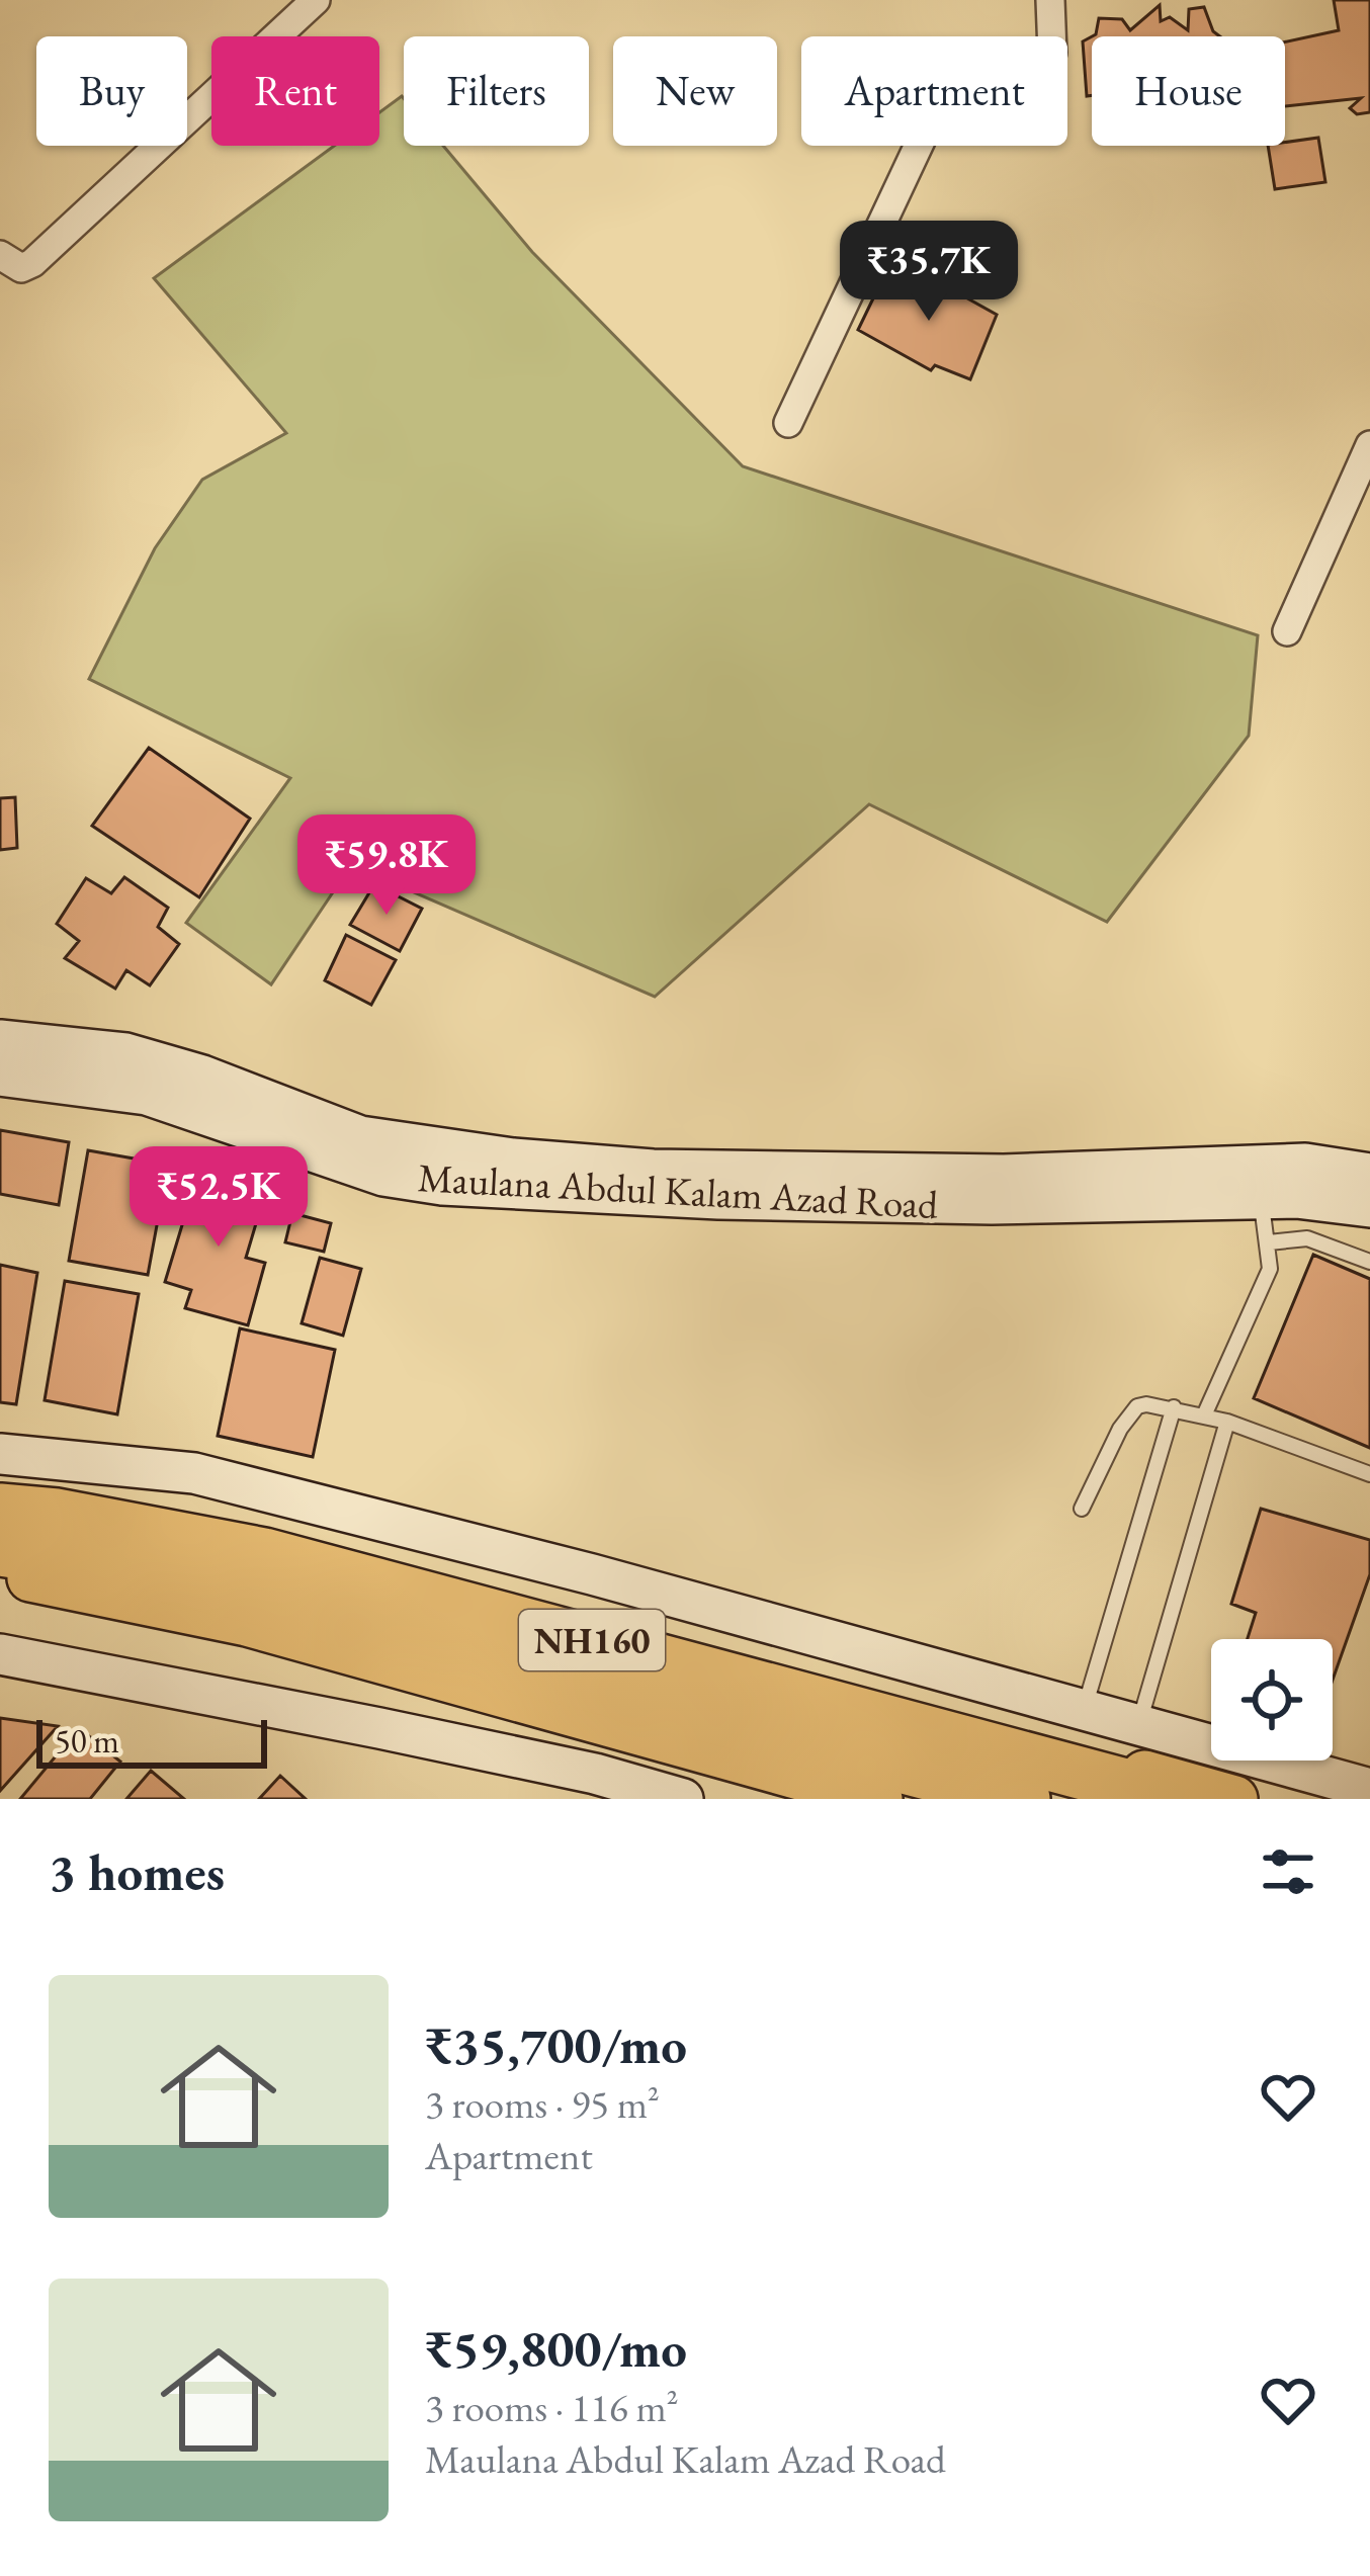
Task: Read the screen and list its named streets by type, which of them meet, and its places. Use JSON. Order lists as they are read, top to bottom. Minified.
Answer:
{"streets":{"highway":["NH160"],"street":["Maulana Abdul Kalam Azad Road"]},"scale_bar":"50 m","page":{"chip":["Buy","Rent","Filters","New","Apartment","House"],"price":["₹35.7K","₹59.8K","₹52.5K"],"scale":"50 m","heading":"3 homes","list":[{"name":"₹35,700/mo","note":"3 rooms · 95 m² · Apartment"},{"name":"₹59,800/mo","note":"3 rooms · 116 m² · Maulana Abdul Kalam Azad Road"}]}}
